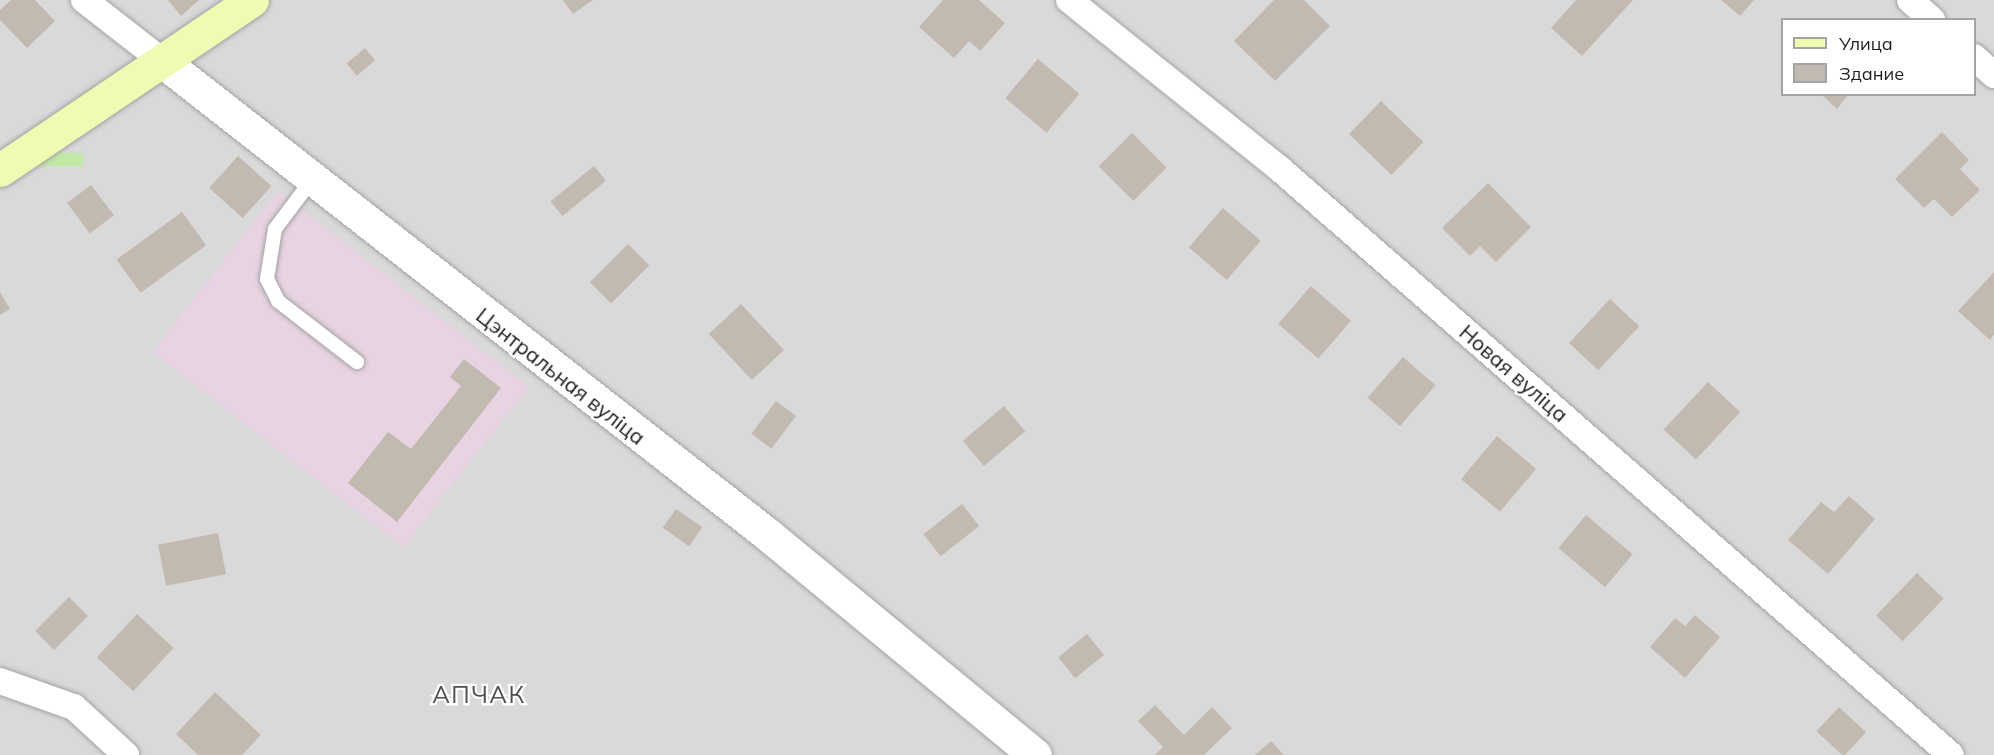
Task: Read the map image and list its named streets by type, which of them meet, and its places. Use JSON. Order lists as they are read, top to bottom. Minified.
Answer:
{"streets":{"street":["Новая вуліца","Цэнтральная вуліца"]},"districts":["АПЧАК"],"legend":["Улица","Здание"]}
